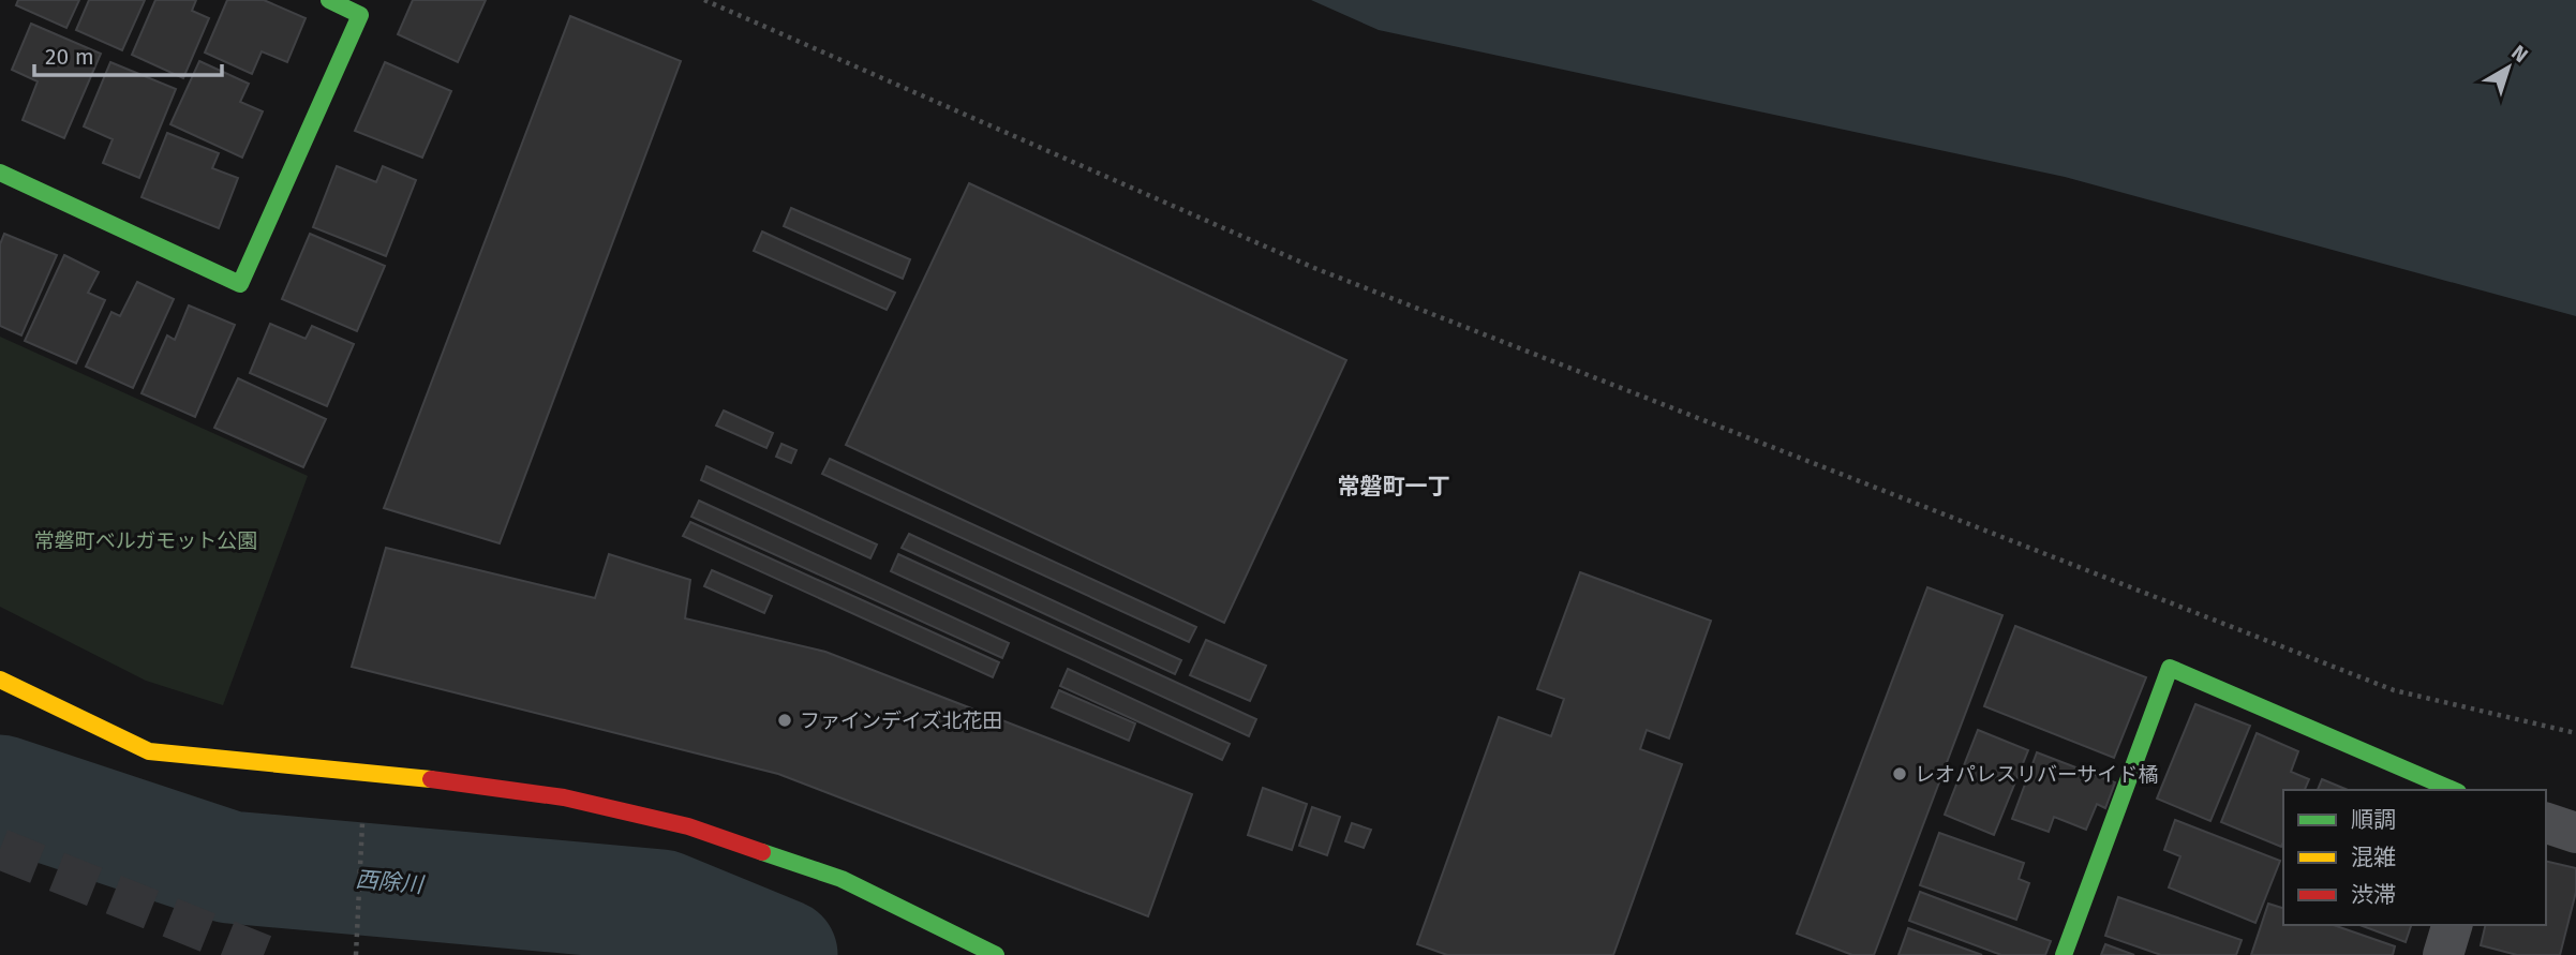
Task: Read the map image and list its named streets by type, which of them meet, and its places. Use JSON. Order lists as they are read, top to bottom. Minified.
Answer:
{"districts":["常磐町一丁"],"water":["西除川"],"parks":["常磐町ベルガモット公園"],"places":["ファインデイズ北花田","レオパレスリバーサイド橘"],"legend":["順調","混雑","渋滞"],"scale_bar":"20 m","north":"top right"}
